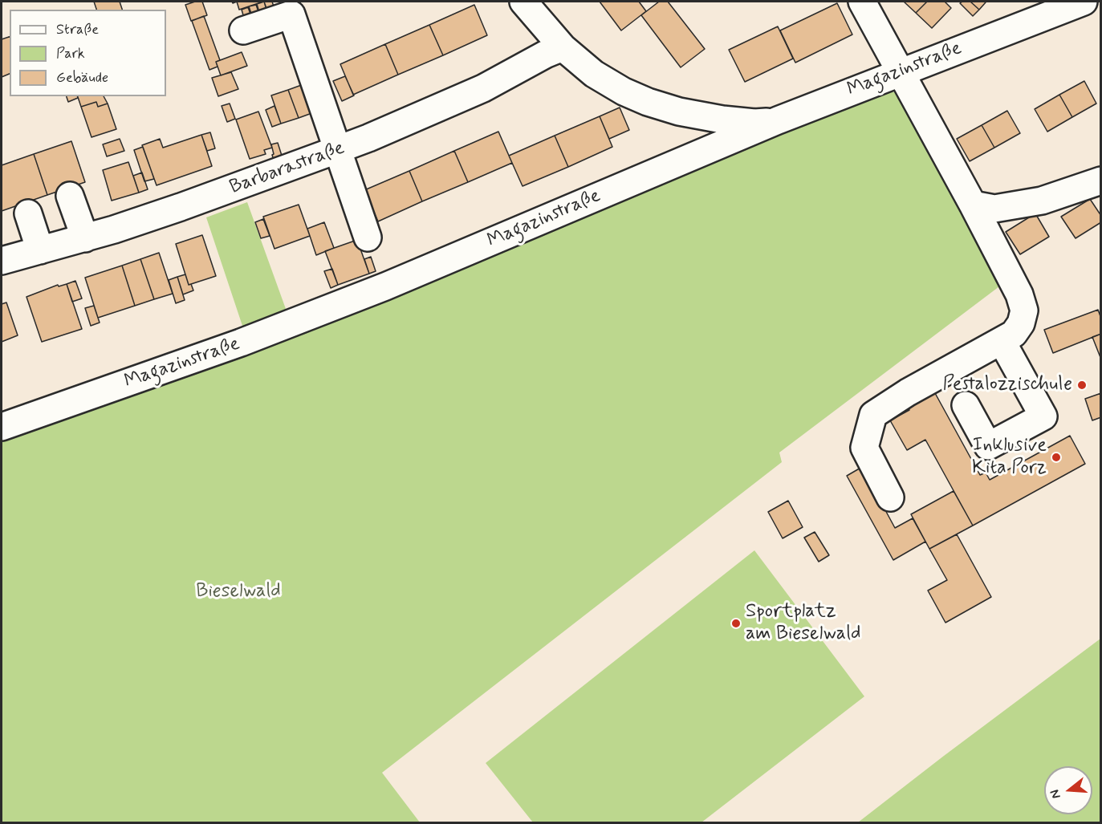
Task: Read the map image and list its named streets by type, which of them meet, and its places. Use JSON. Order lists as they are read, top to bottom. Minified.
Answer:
{"streets":{"street":["Magazinstraße","Barbarastraße"]},"parks":["Bieselwald"],"places":["Pestalozzischule","Inklusive Kita Porz","Sportplatz am Bieselwald"],"legend":["Straße","Park","Gebäude"],"north":"left"}
